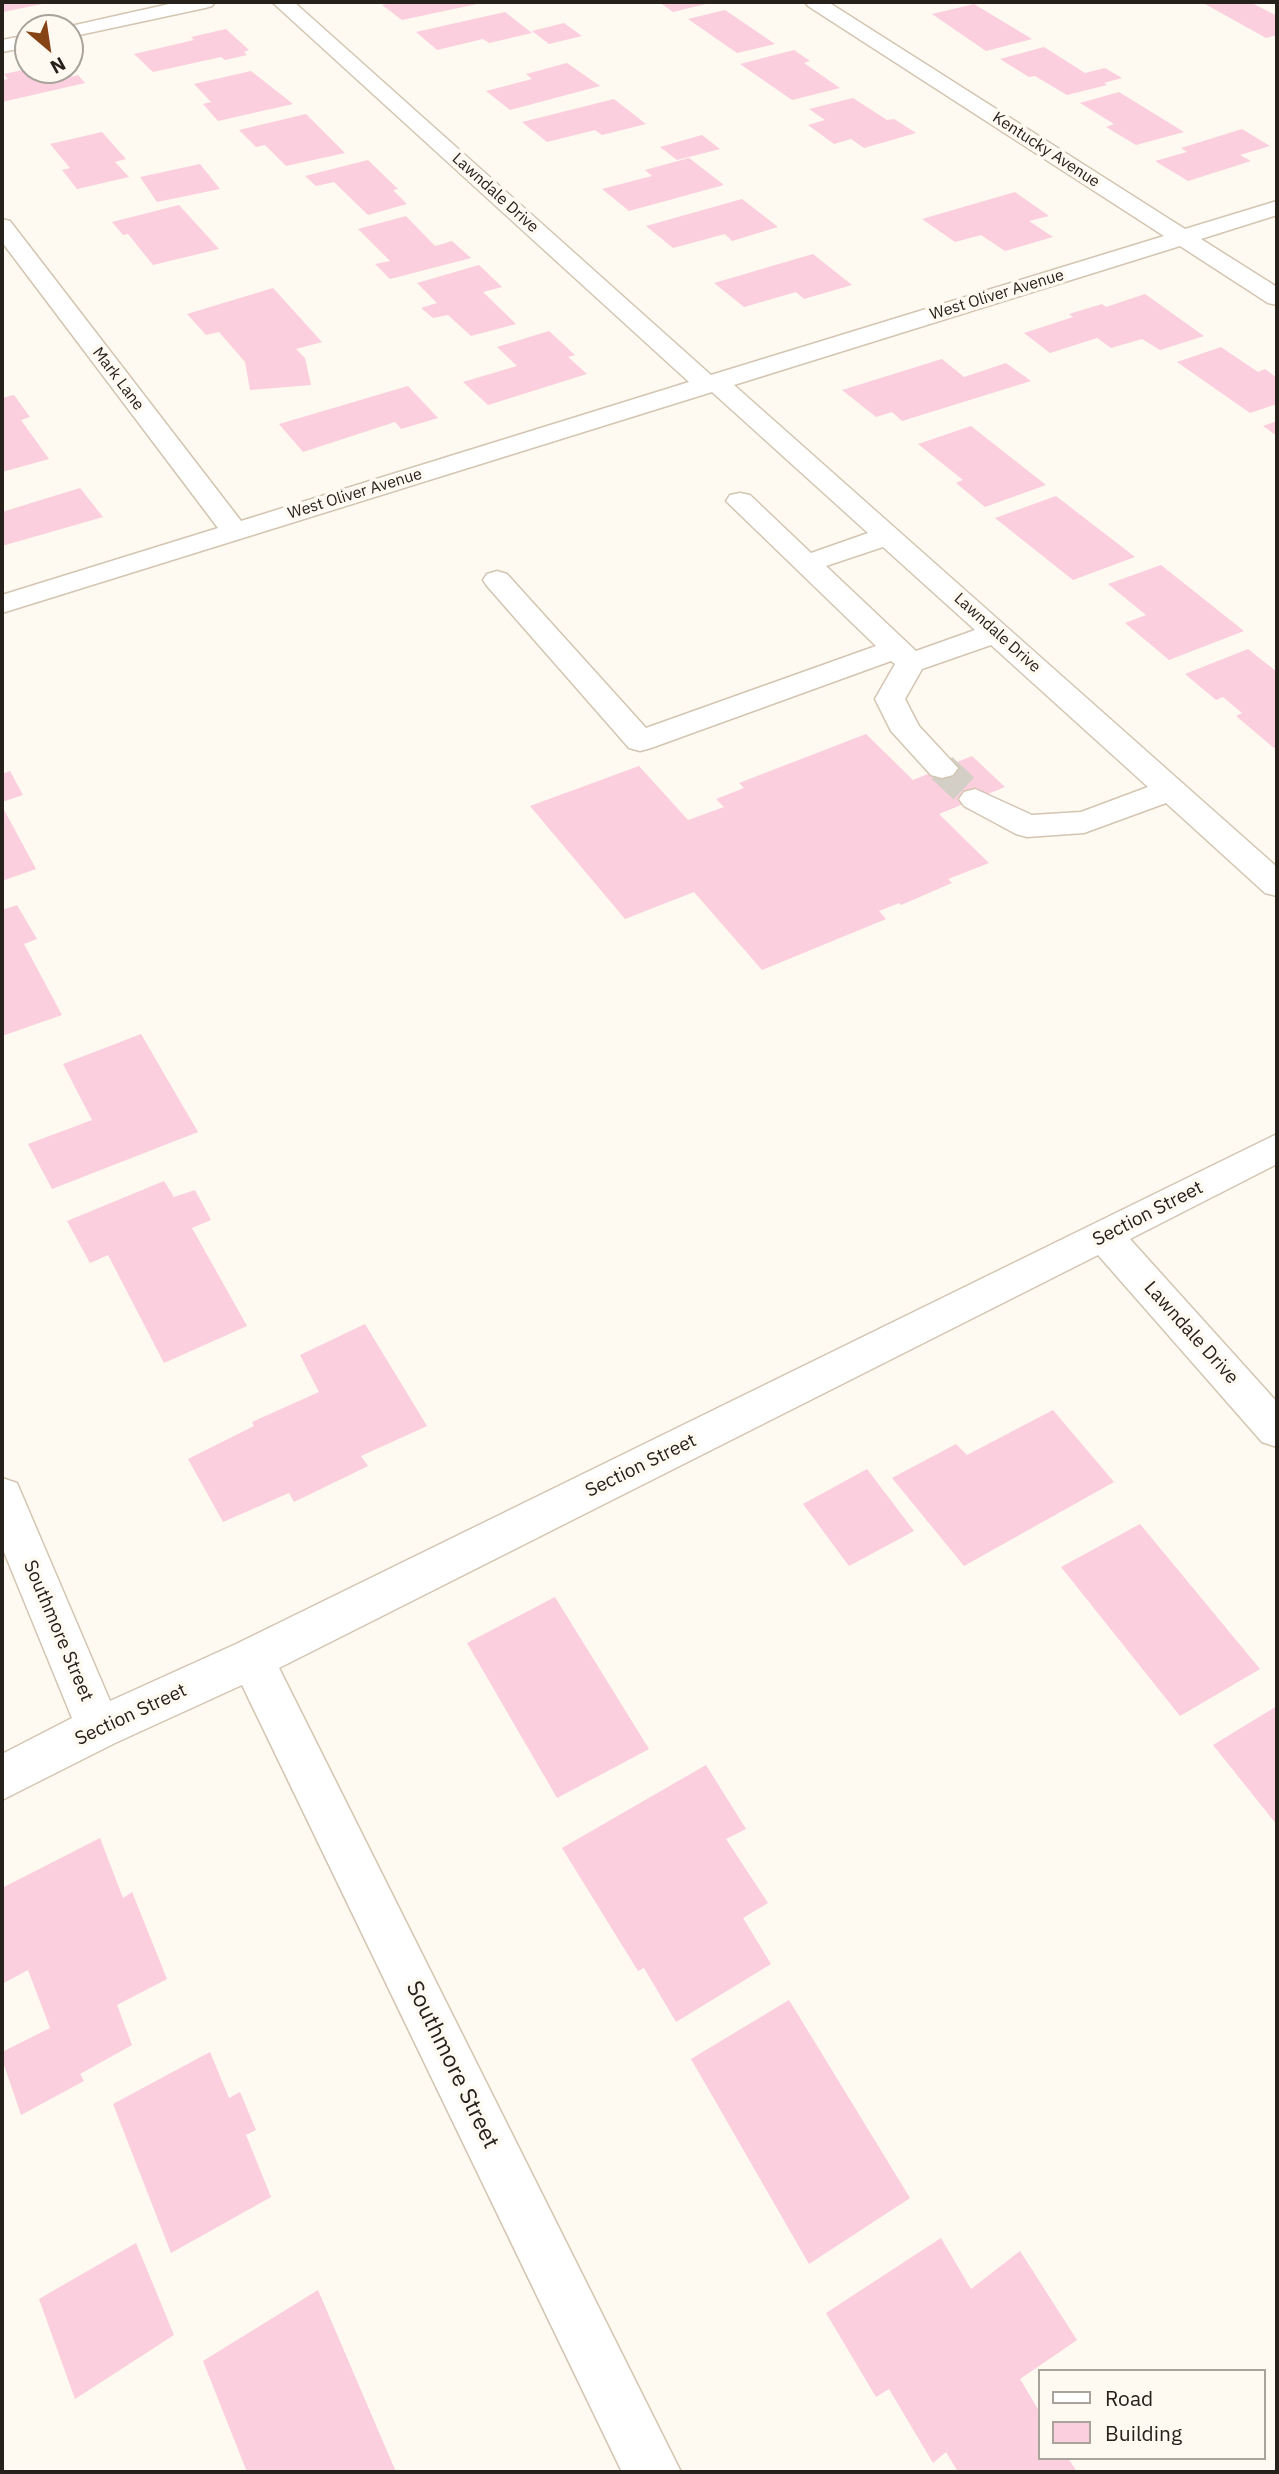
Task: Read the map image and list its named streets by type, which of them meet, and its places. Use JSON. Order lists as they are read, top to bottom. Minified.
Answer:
{"streets":{"street":["Kentucky Avenue","Lawndale Drive","West Oliver Avenue","Mark Lane","Section Street","Southmore Street"]},"crossings":[["Kentucky Avenue","West Oliver Avenue"],["Lawndale Drive","West Oliver Avenue"],["Lawndale Drive","Section Street"],["West Oliver Avenue","Mark Lane"],["Section Street","Southmore Street"]],"legend":["Road","Building"],"north":"bottom right"}
